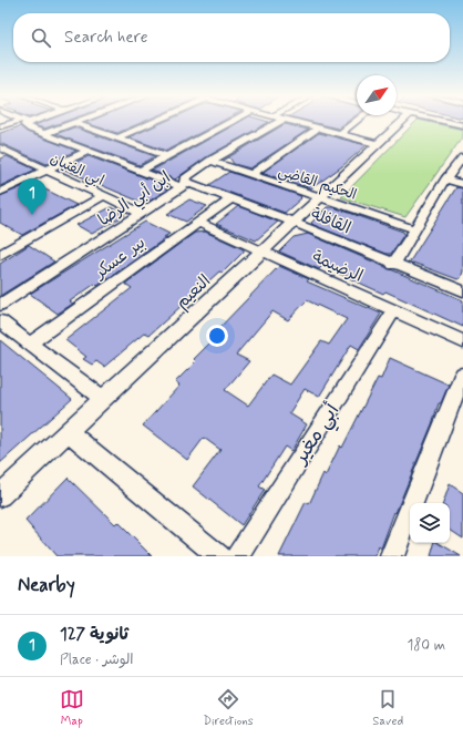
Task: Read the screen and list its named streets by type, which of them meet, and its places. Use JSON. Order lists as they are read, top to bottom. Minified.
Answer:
{"streets":{"street":["ابي الفتيان","الحكيم القاضي","ابن أبي الرضا","القافلة","بير عسكر","الرضيمة","النعيم","أبي مغير"]},"crossings":[["ابي الفتيان","ابن أبي الرضا"],["الحكيم القاضي","ابن أبي الرضا"],["الحكيم القاضي","النعيم"],["ابن أبي الرضا","القافلة"],["القافلة","بير عسكر"],["القافلة","النعيم"],["بير عسكر","الرضيمة"],["الرضيمة","النعيم"],["الرضيمة","أبي مغير"]],"north":"top right","page":{"search":"Search here","pins":"1","heading":"Nearby","list":[{"mark":"1","name":"ثانوية 127","note":"Place · الوشر","value":"180 m"}],"nav":["Map","Directions","Saved"]}}
